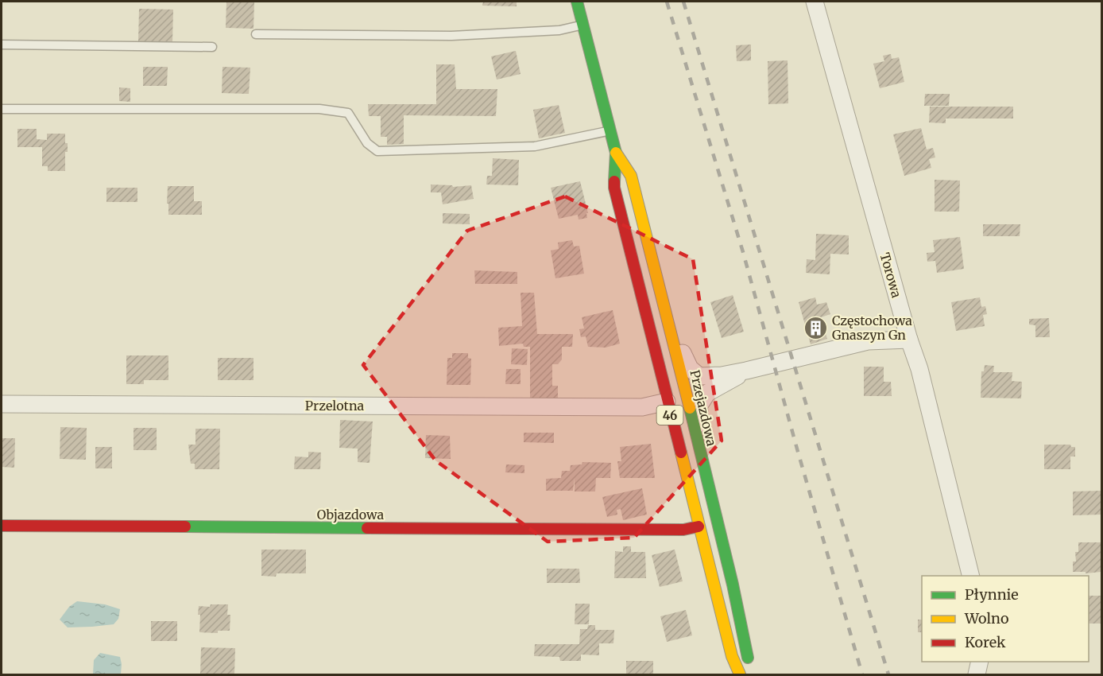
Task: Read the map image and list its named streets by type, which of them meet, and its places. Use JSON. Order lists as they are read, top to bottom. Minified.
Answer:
{"streets":{"main road":["Przejazdowa","46","Objazdowa"],"street":["Torowa","Przelotna"]},"crossings":[["Przelotna","Przejazdowa"],["Przejazdowa","Objazdowa"]],"places":{"building":["Częstochowa Gnaszyn Gn"]},"legend":["Płynnie","Wolno","Korek"]}
